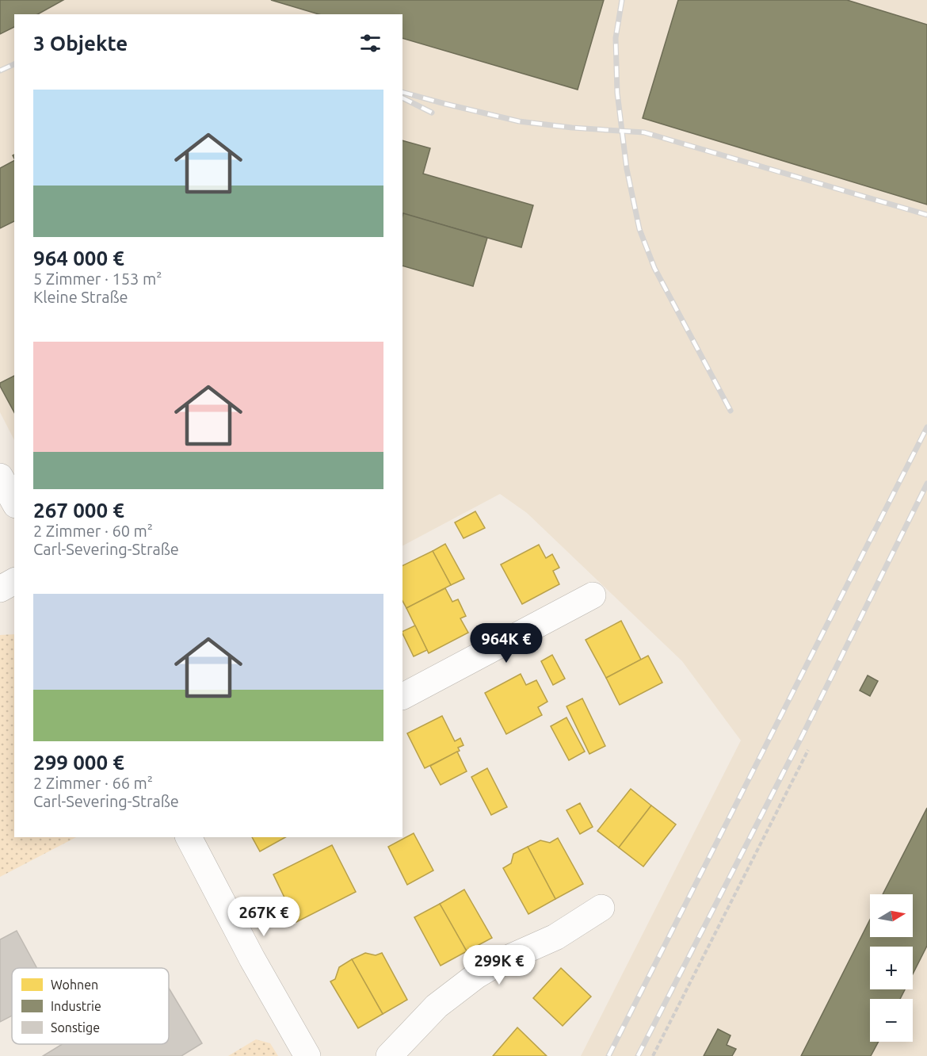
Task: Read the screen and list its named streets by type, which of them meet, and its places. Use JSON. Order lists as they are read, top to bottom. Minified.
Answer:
{"legend":["Wohnen","Industrie","Sonstige"],"north":"right","page":{"heading":"3 Objekte","list":[{"name":"964 000 €","note":"5 Zimmer · 153 m² · Kleine Straße"},{"name":"267 000 €","note":"2 Zimmer · 60 m² · Carl-Severing-Straße"},{"name":"299 000 €","note":"2 Zimmer · 66 m² · Carl-Severing-Straße"}],"price":["964K €","267K €","299K €"],"map_buttons":["+","−"]}}
